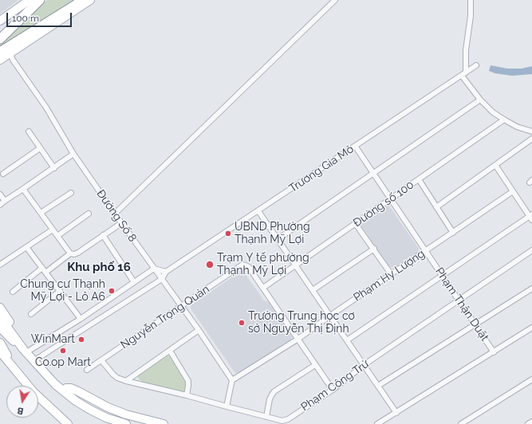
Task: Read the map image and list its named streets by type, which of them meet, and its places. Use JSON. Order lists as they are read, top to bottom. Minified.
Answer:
{"streets":{"street":["Trương Gia Mô","Đường số 100","Đường Số 8","Phạm Hy Lượng","Phạm Thận Duật","Nguyễn Trọng Quản","Phạm Công Trứ"]},"crossings":[["Trương Gia Mô","Đường Số 8"],["Trương Gia Mô","Phạm Thận Duật"],["Đường số 100","Phạm Thận Duật"],["Đường số 100","Nguyễn Trọng Quản"],["Đường Số 8","Phạm Hy Lượng"],["Đường Số 8","Nguyễn Trọng Quản"],["Phạm Hy Lượng","Phạm Thận Duật"],["Phạm Hy Lượng","Nguyễn Trọng Quản"],["Phạm Thận Duật","Phạm Công Trứ"],["Nguyễn Trọng Quản","Phạm Công Trứ"]],"districts":["Khu phố 16"],"places":["UBND Phường Thạnh Mỹ Lợi","Trạm Y tế phường Thạnh Mỹ Lợi","Chung cư Thạnh Mỹ Lợi - Lô A6","Trường Trung học cơ sở Nguyễn Thị Định","WinMart","Co.op Mart"],"scale_bar":"100 m","north":"bottom"}
